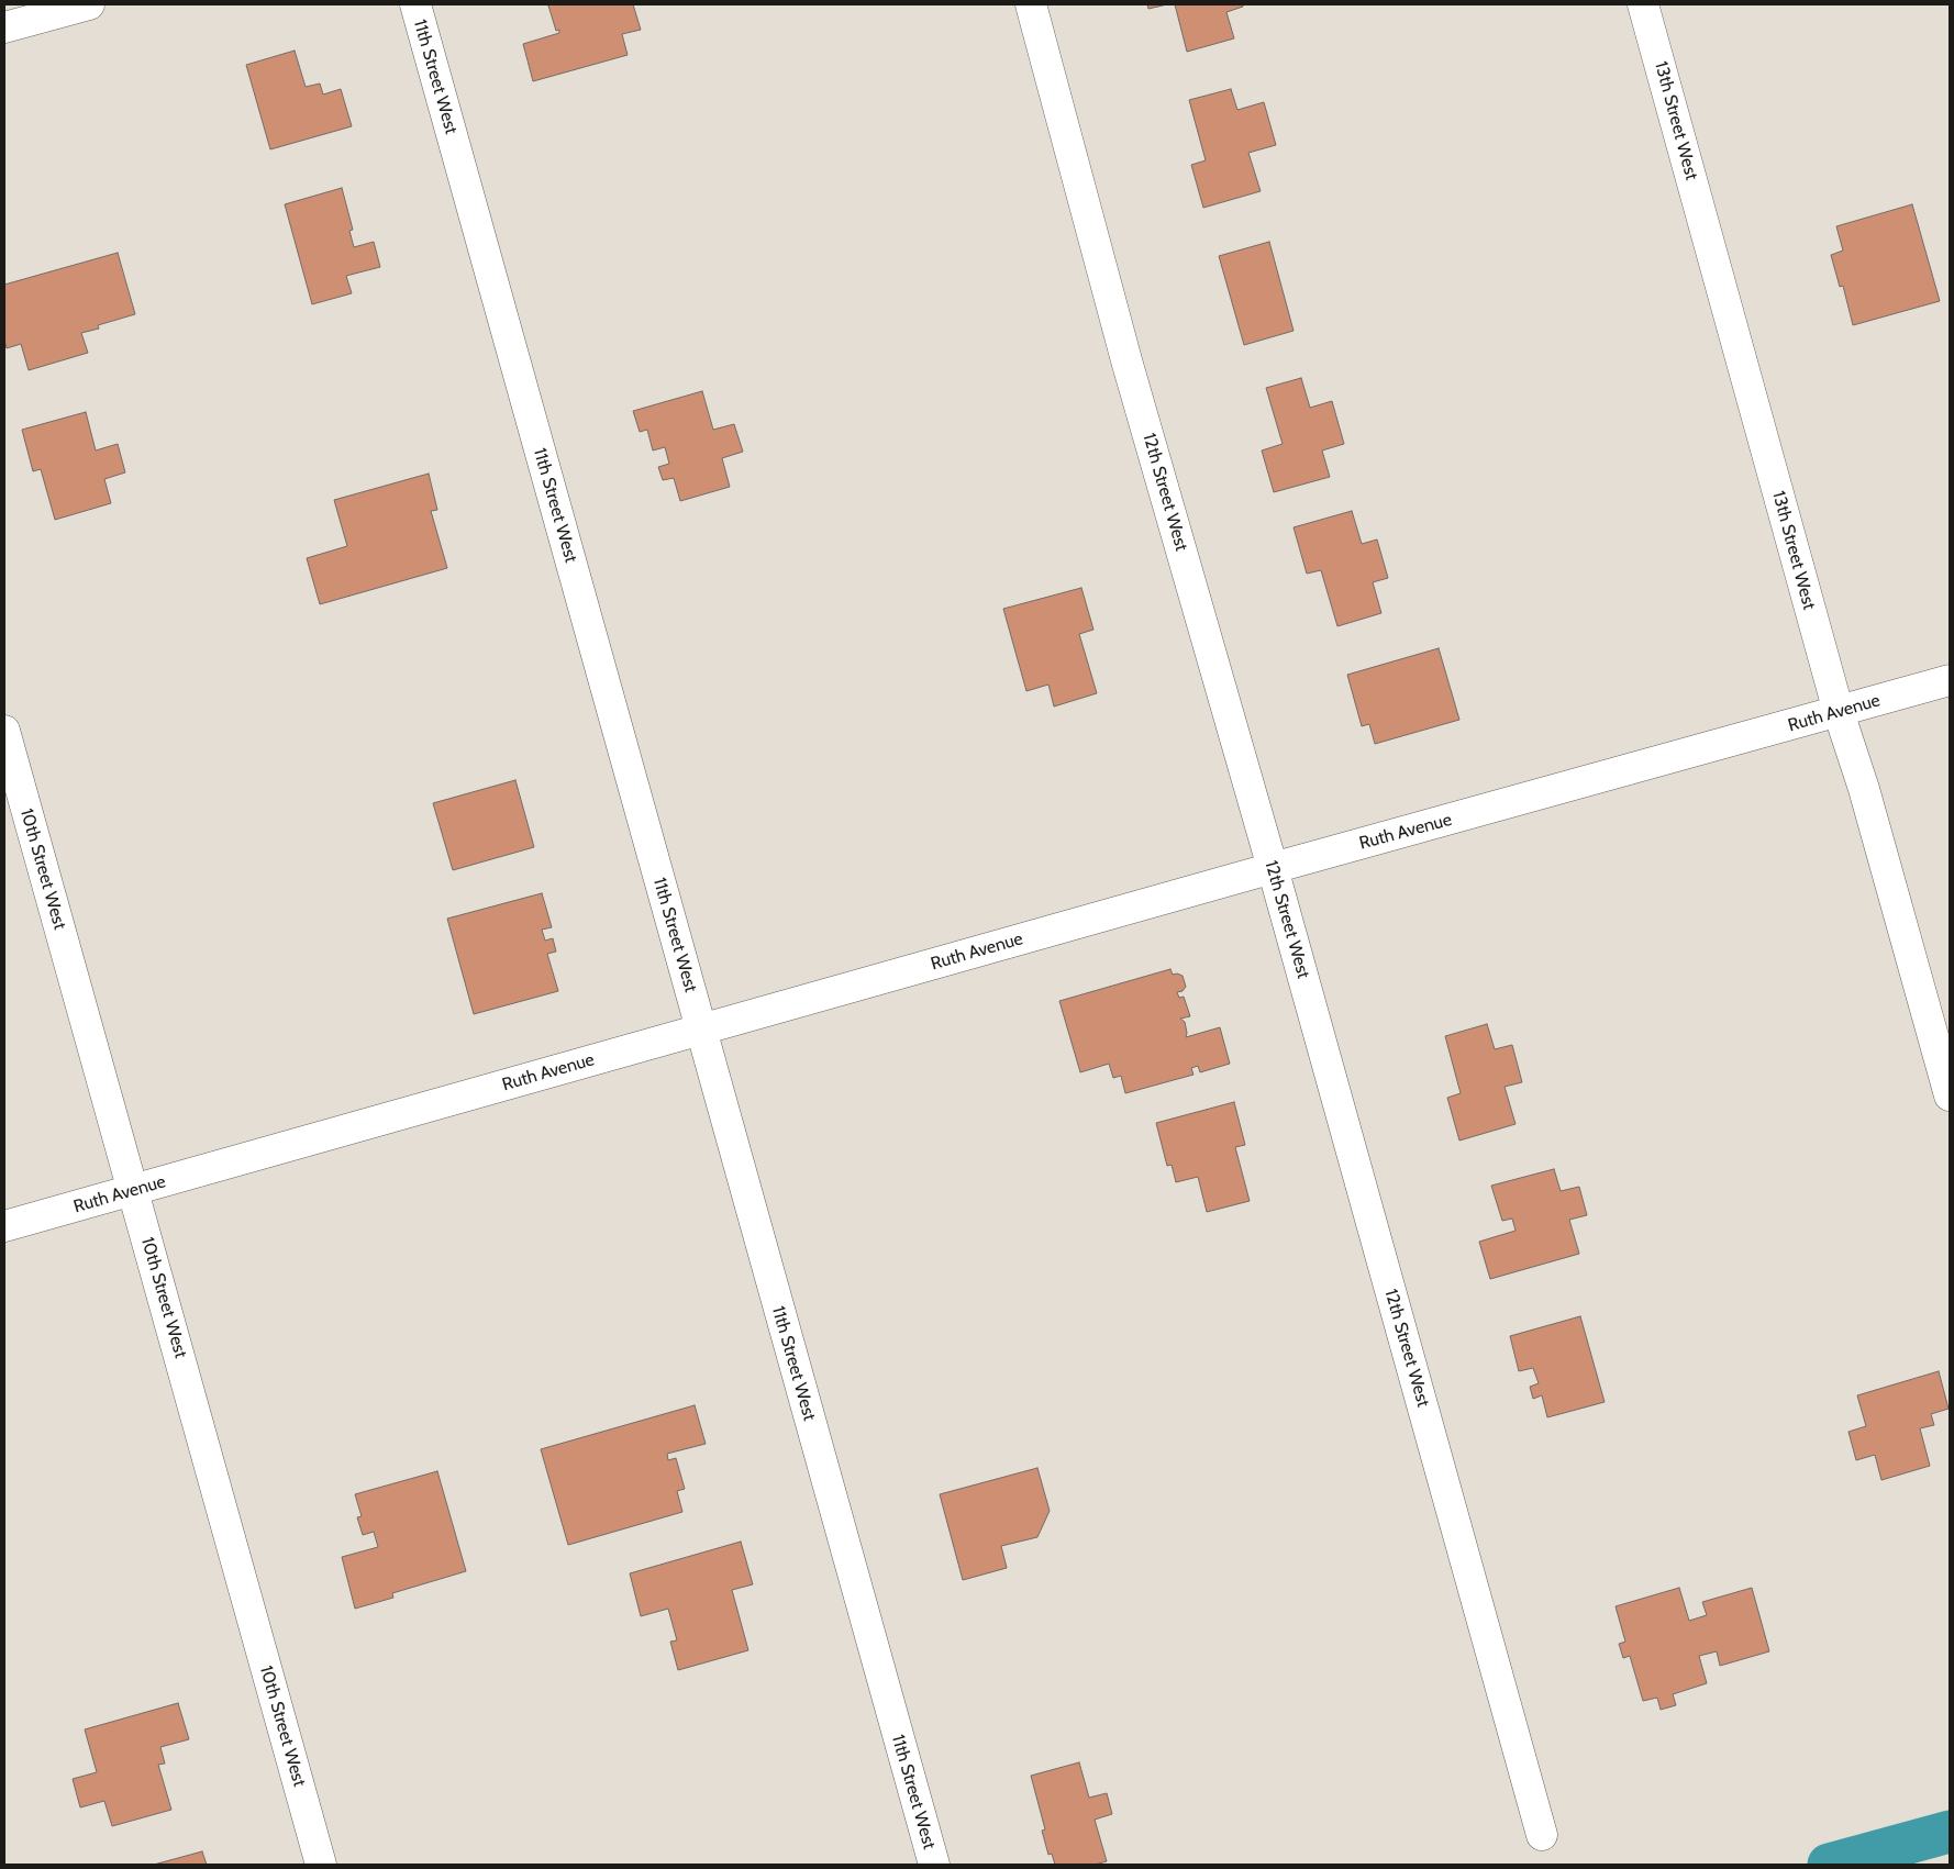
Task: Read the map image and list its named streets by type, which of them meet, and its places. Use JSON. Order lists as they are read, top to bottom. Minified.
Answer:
{"streets":{"street":["11th Street West","13th Street West","12th Street West","Ruth Avenue","10th Street West"]},"crossings":[["11th Street West","Ruth Avenue"],["13th Street West","Ruth Avenue"],["12th Street West","Ruth Avenue"],["Ruth Avenue","10th Street West"]]}
